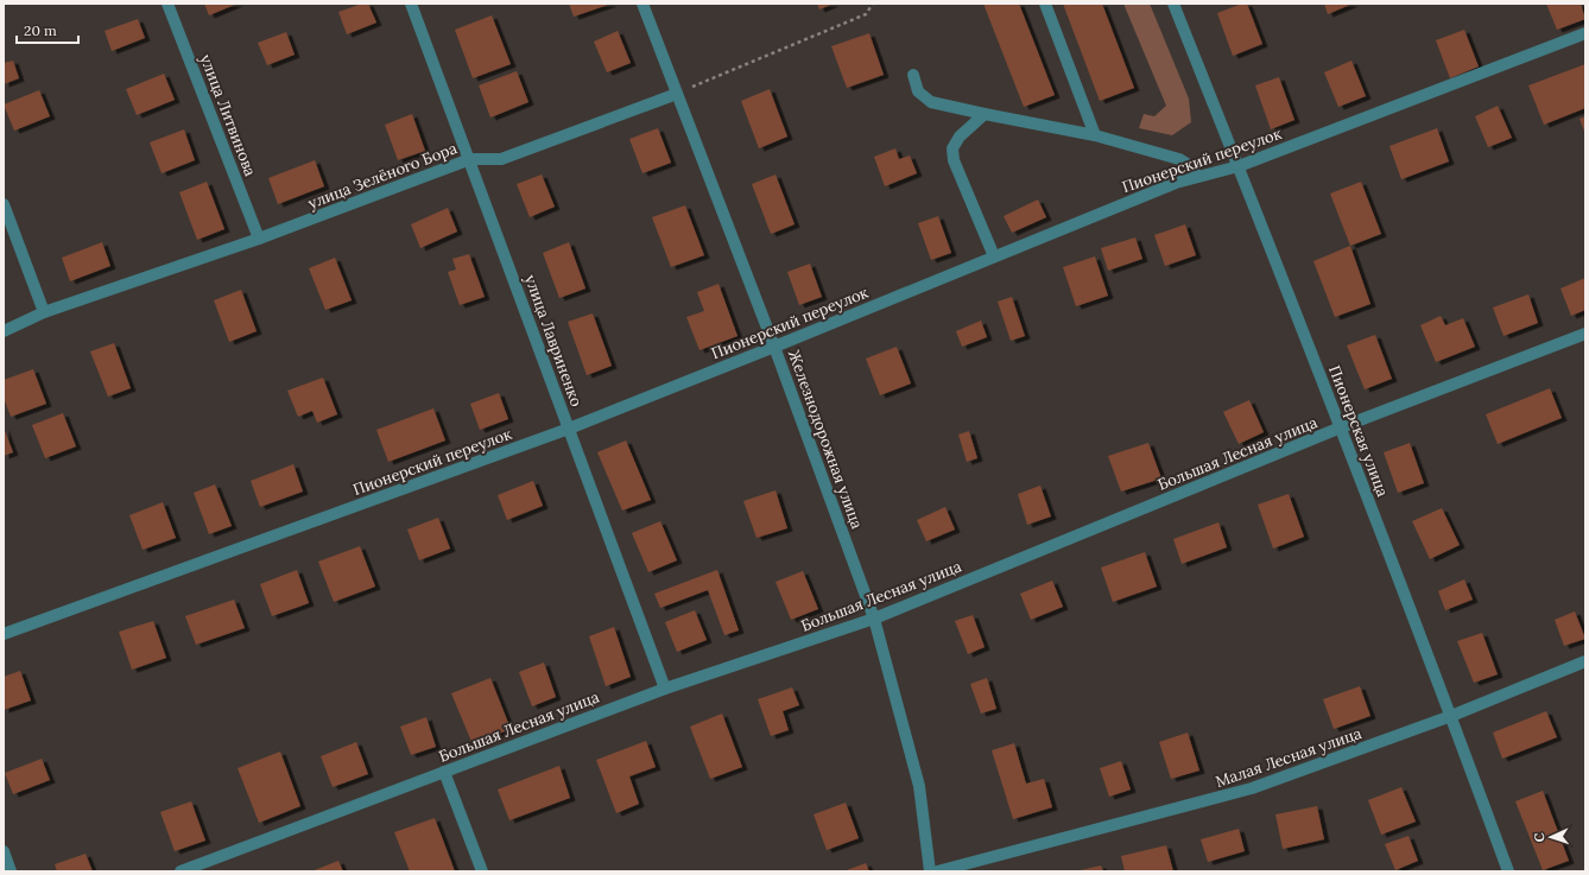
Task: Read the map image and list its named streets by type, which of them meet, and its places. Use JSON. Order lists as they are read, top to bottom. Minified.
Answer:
{"streets":{"street":["улица Литвинова","Пионерский переулок","улица Зелёного Бора","улица Лавриненко","Пионерская улица","Железнодорожная улица","Большая Лесная улица","Малая Лесная улица"]},"crossings":[["улица Литвинова","улица Зелёного Бора"],["Пионерский переулок","улица Лавриненко"],["Пионерский переулок","Пионерская улица"],["Пионерский переулок","Железнодорожная улица"],["улица Зелёного Бора","улица Лавриненко"],["улица Зелёного Бора","Железнодорожная улица"],["улица Лавриненко","Большая Лесная улица"],["Пионерская улица","Большая Лесная улица"],["Пионерская улица","Малая Лесная улица"],["Железнодорожная улица","Большая Лесная улица"]],"scale_bar":"20 m","north":"left"}
